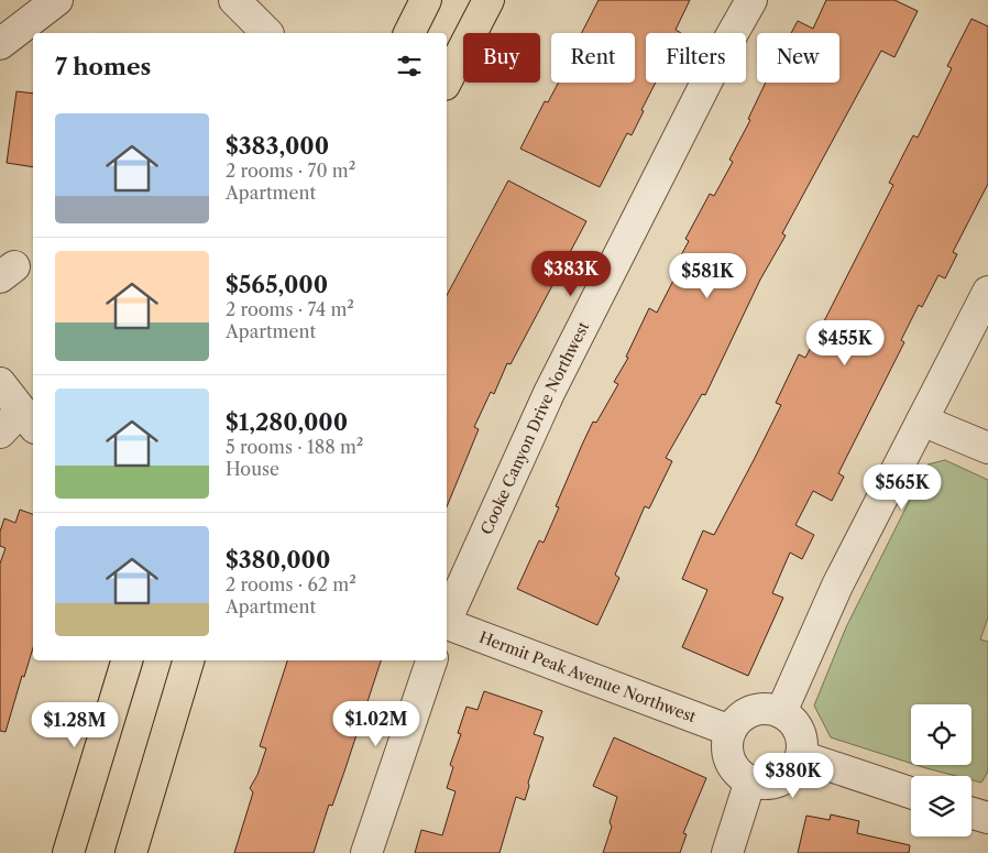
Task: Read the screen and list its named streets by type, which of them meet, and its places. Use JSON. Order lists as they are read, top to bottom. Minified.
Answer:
{"streets":{"street":["Cooke Canyon Drive Northwest","Hermit Peak Avenue Northwest"]},"page":{"chip":["Buy","Rent","Filters","New"],"heading":"7 homes","list":[{"name":"$383,000","note":"2 rooms · 70 m² · Apartment"},{"name":"$565,000","note":"2 rooms · 74 m² · Apartment"},{"name":"$1,280,000","note":"5 rooms · 188 m² · House"},{"name":"$380,000","note":"2 rooms · 62 m² · Apartment"}],"price":["$383K","$581K","$455K","$565K","$1.02M","$1.28M","$380K"]}}
